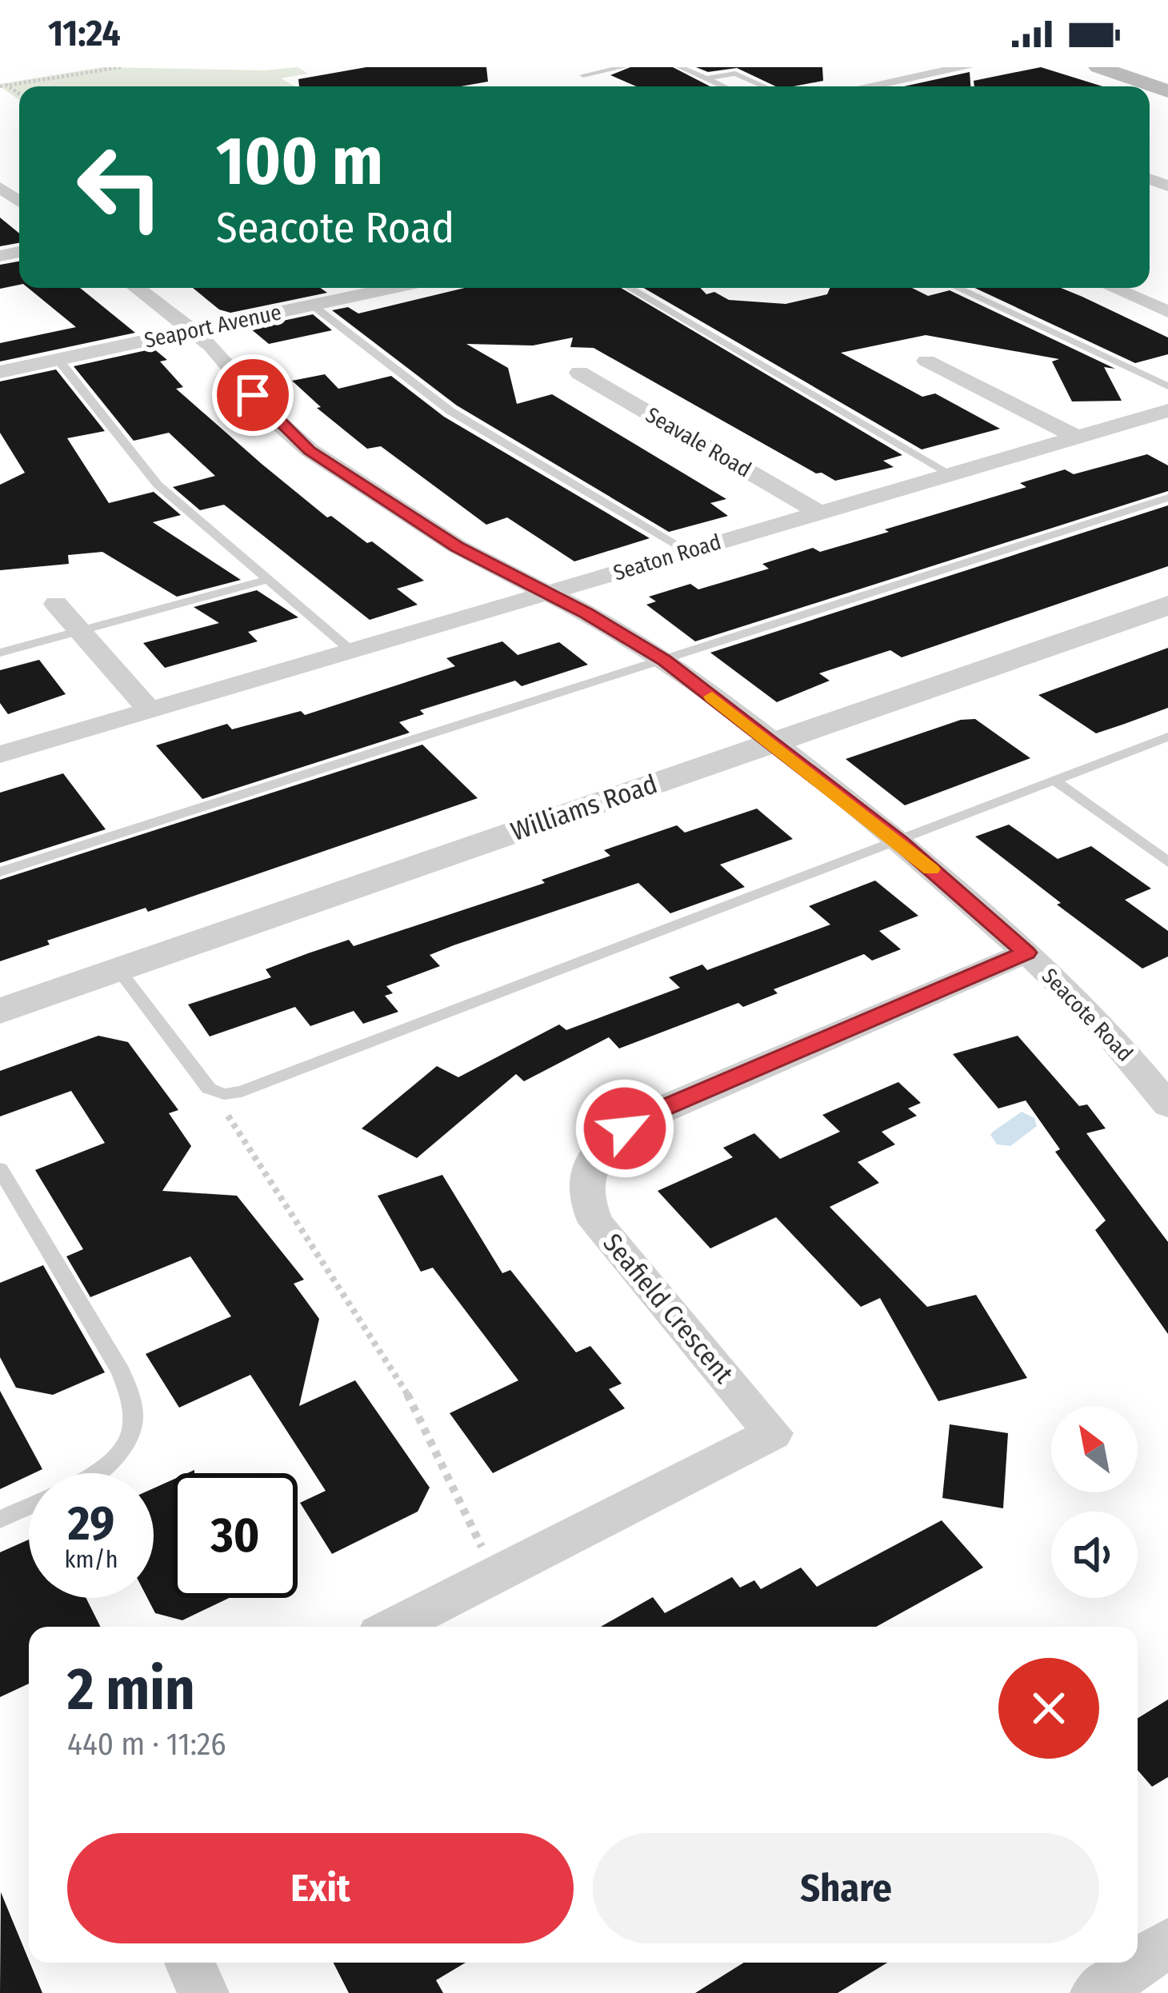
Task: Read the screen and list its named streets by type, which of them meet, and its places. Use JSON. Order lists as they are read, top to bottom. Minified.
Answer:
{"streets":{"street":["Seaport Avenue","Seavale Road","Seaton Road","Williams Road","Seacote Road","Seafield Crescent"]},"crossings":[["Seaport Avenue","Seacote Road"],["Seavale Road","Seaton Road"],["Seaton Road","Seacote Road"],["Williams Road","Seacote Road"],["Seacote Road","Seafield Crescent"]],"north":"top left","page":{"status":"11:24","turn":["100 m","Seacote Road"],"speed":"29 km/h","limit":"30","heading":["2 min","440 m · 11:26"],"buttons":["Exit","Share"]}}
